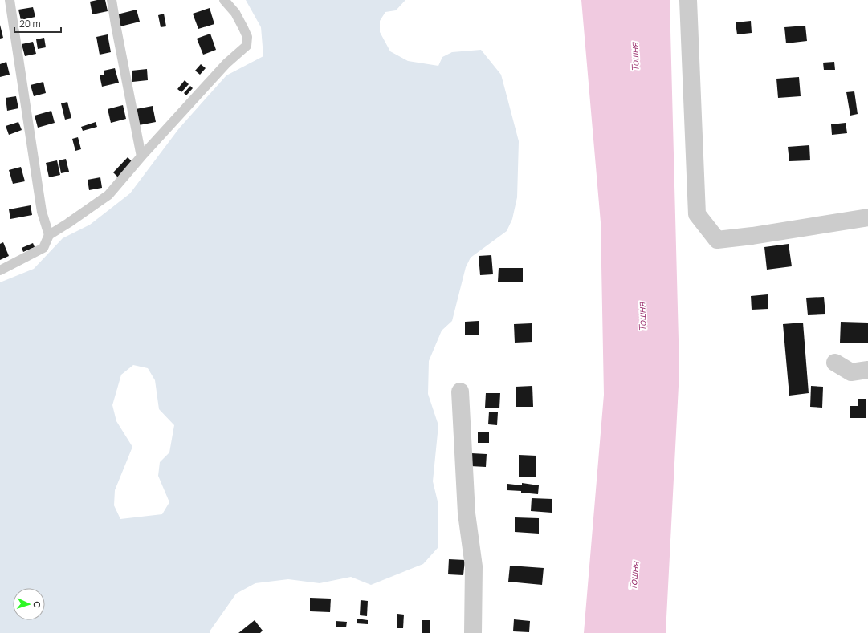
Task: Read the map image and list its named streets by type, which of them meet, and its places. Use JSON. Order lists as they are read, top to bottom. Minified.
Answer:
{"water":["Тошня"],"scale_bar":"20 m","north":"right"}
